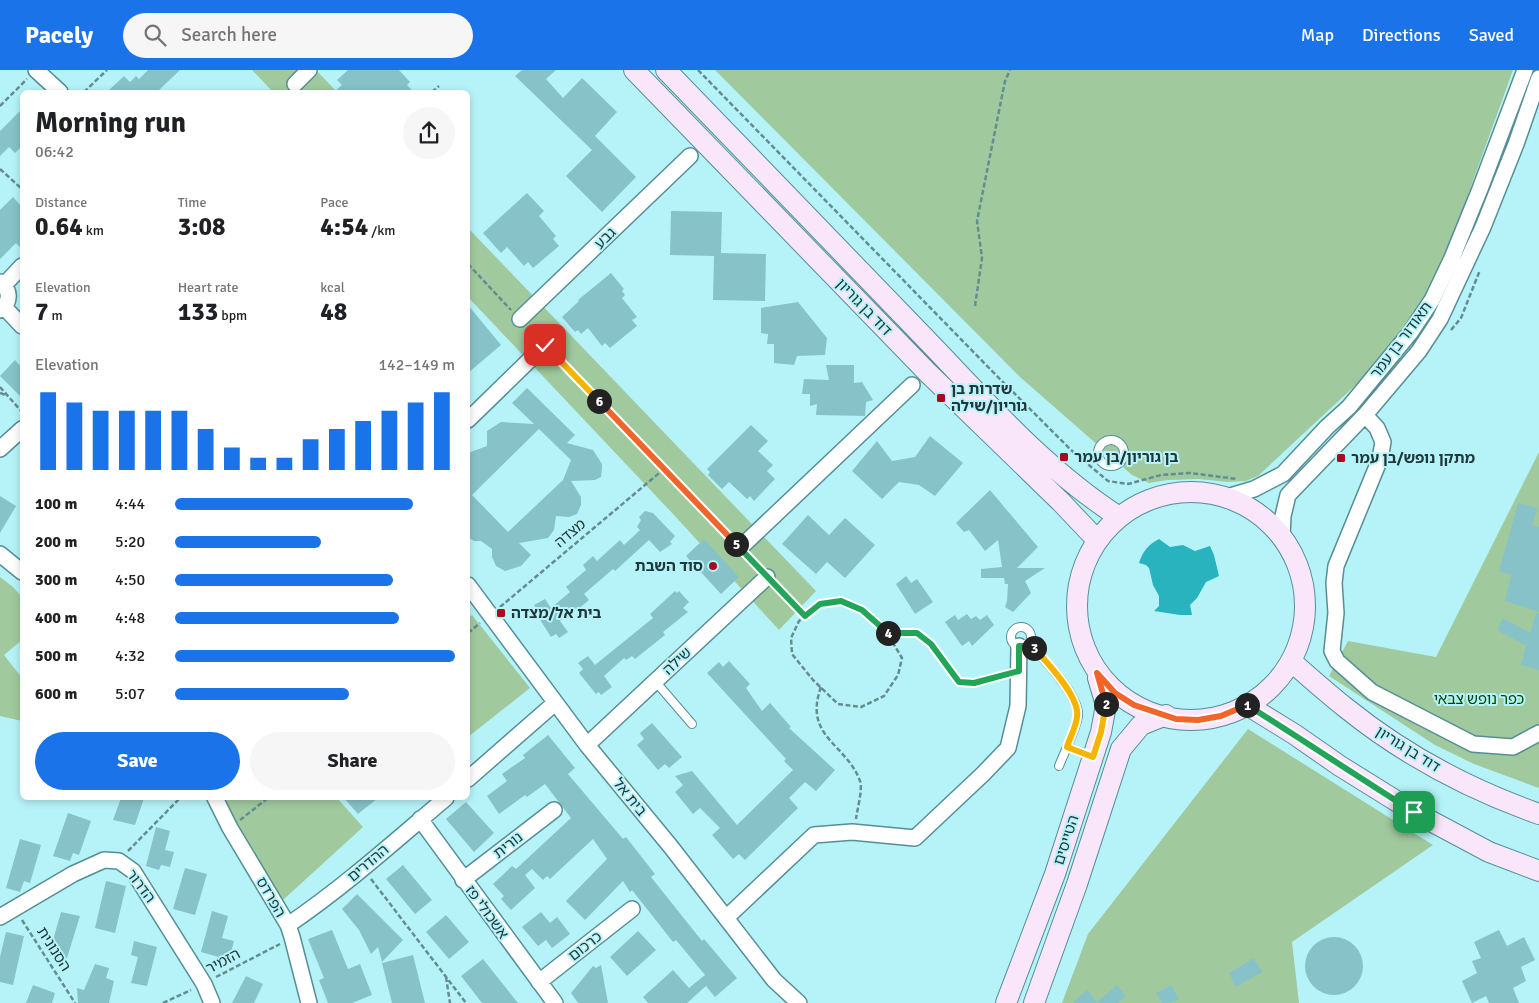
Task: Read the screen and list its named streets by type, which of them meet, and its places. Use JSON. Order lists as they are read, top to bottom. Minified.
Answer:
{"streets":{"main road":["דוד בן גוריון","הטייסים"],"street":["גבע","תאודור בן עמר","שילה","בית אל","נורית","ההדרים","הדרור","הפרדס","אשכולי פז","כרכום"],"path":["מצדה","הסנונית","הזמיר"]},"crossings":[["מצדה","בית אל"],["שילה","בית אל"],["נורית","אשכולי פז"],["ההדרים","הפרדס"],["ההדרים","אשכולי פז"],["ההדרים","הזמיר"],["הדרור","הסנונית"],["הדרור","הזמיר"],["הפרדס","הזמיר"],["אשכולי פז","כרכום"]],"parks":["כפר נופש צבאי"],"places":{"transit":["שדרות בן גוריון/שילה","בן גוריון/בן עמר","מתקן נופש/בן עמר","בית אל/מצדה"],"other":["סוד השבת"]},"page":{"header":"Pacely","search":"Search here","nav":["Map","Directions","Saved"],"heading":["Morning run","06:42"],"stats":[["Distance","0.64 km"],["Time","3:08"],["Pace","4:54 /km"],["Elevation","7 m"],["Heart rate","133 bpm"],["kcal","48"]],"chart":["Elevation","142–149 m"],"pins":["6","5","4","3","2","1"],"list":[{"name":"100 m","note":"4:44"},{"name":"200 m","note":"5:20"},{"name":"300 m","note":"4:50"},{"name":"400 m","note":"4:48"},{"name":"500 m","note":"4:32"},{"name":"600 m","note":"5:07"}],"buttons":["Save","Share"]}}
